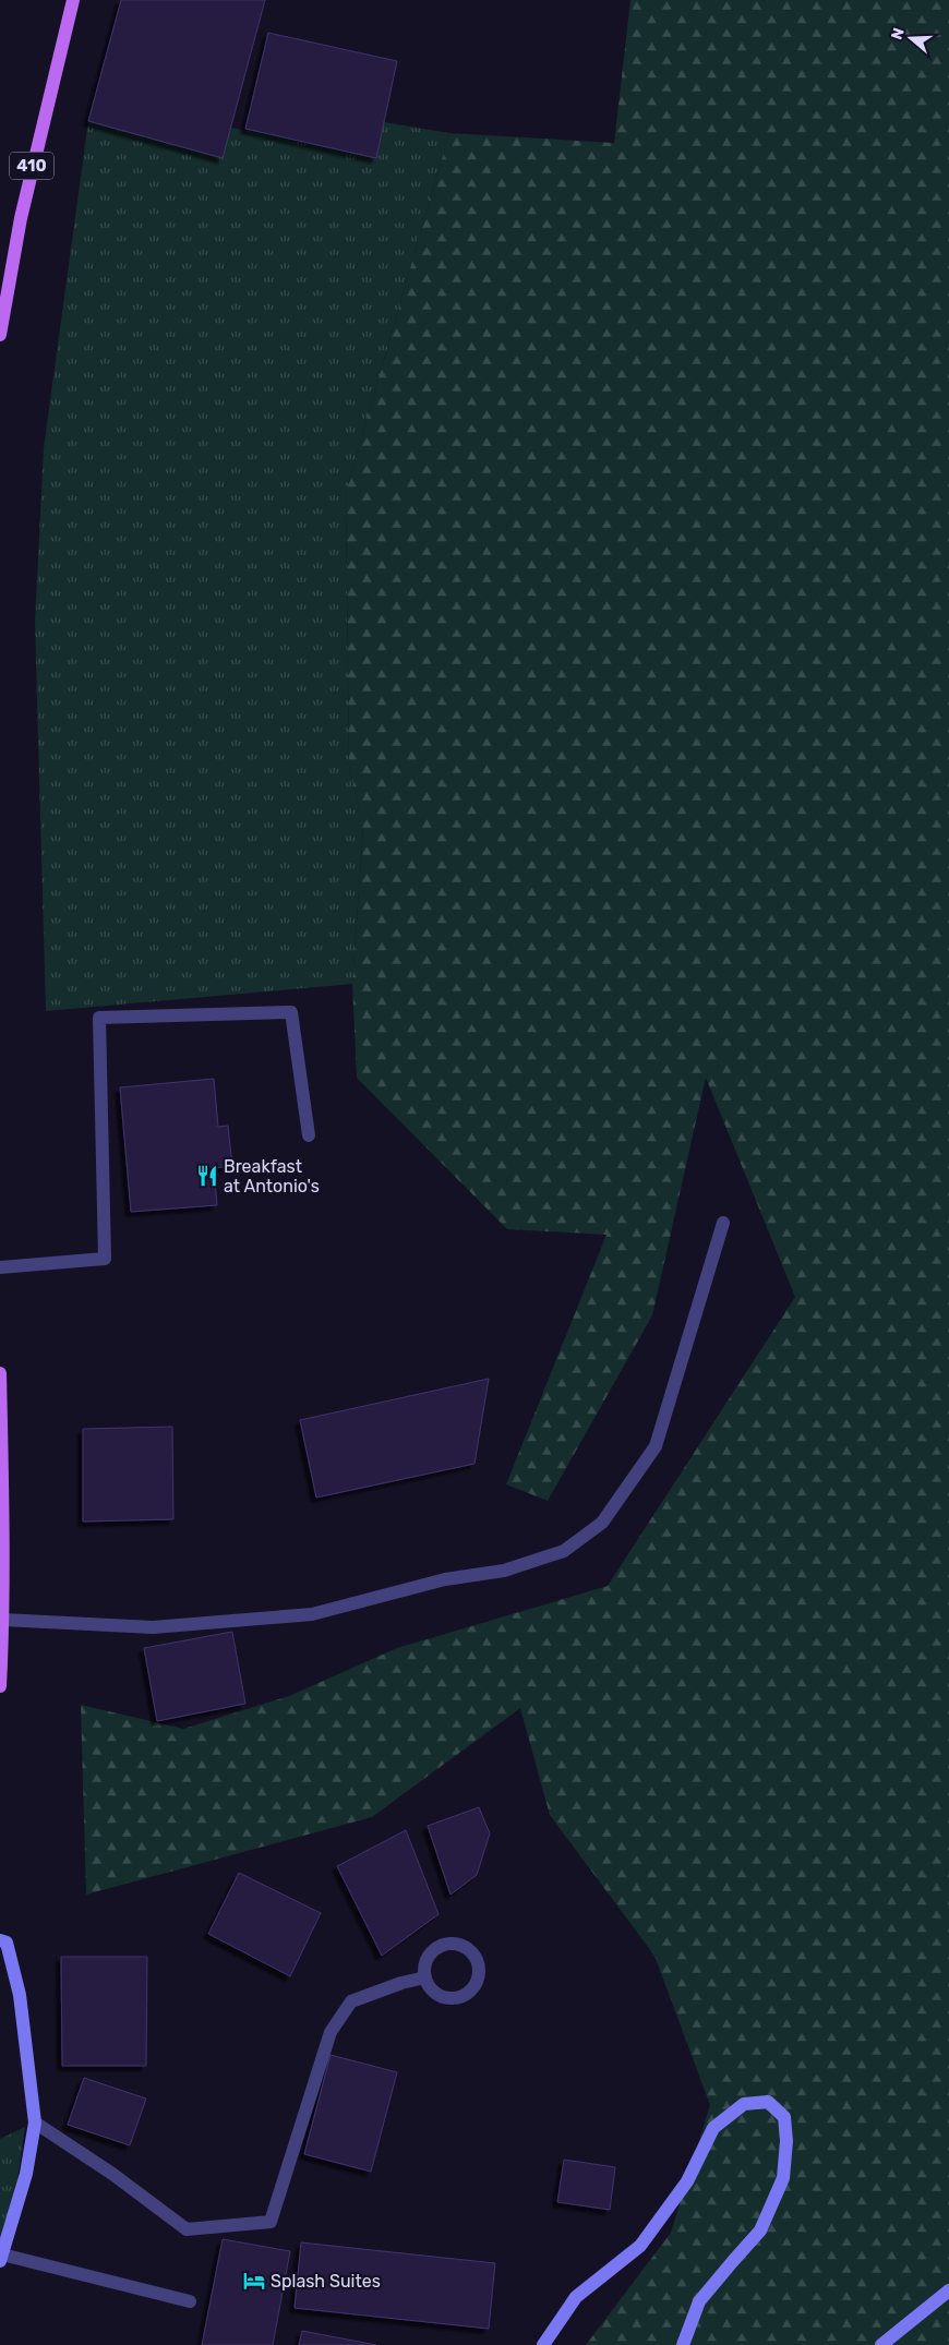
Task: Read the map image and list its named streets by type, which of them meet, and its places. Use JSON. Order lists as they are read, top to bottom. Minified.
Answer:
{"streets":{"main road":["410"]},"places":{"restaurant":["Breakfast at Antonio's"],"hotel":["Splash Suites"]},"north":"left"}
